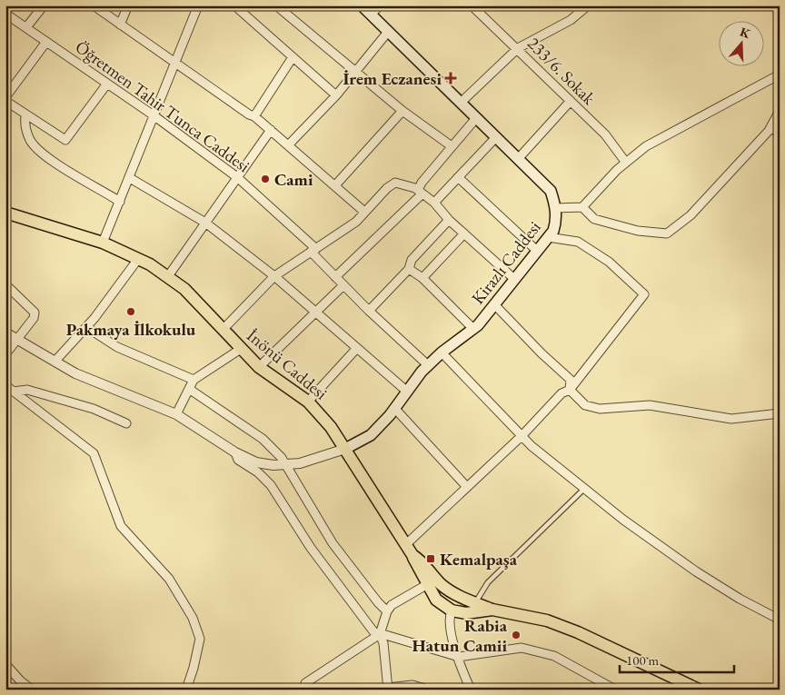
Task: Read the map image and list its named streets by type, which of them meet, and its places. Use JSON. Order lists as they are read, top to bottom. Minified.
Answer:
{"streets":{"main road":["Kirazlı Caddesi","İnönü Caddesi"],"street":["233/6. Sokak","Öğretmen Tahir Tunca Caddesi"]},"crossings":[["Öğretmen Tahir Tunca Caddesi","Kirazlı Caddesi"],["Kirazlı Caddesi","İnönü Caddesi"]],"places":{"health":["İrem Eczanesi"],"other":["Cami","Pakmaya İlkokulu","Rabia Hatun Camii"],"transit":["Kemalpaşa"]},"scale_bar":"100 m","north":"top"}
